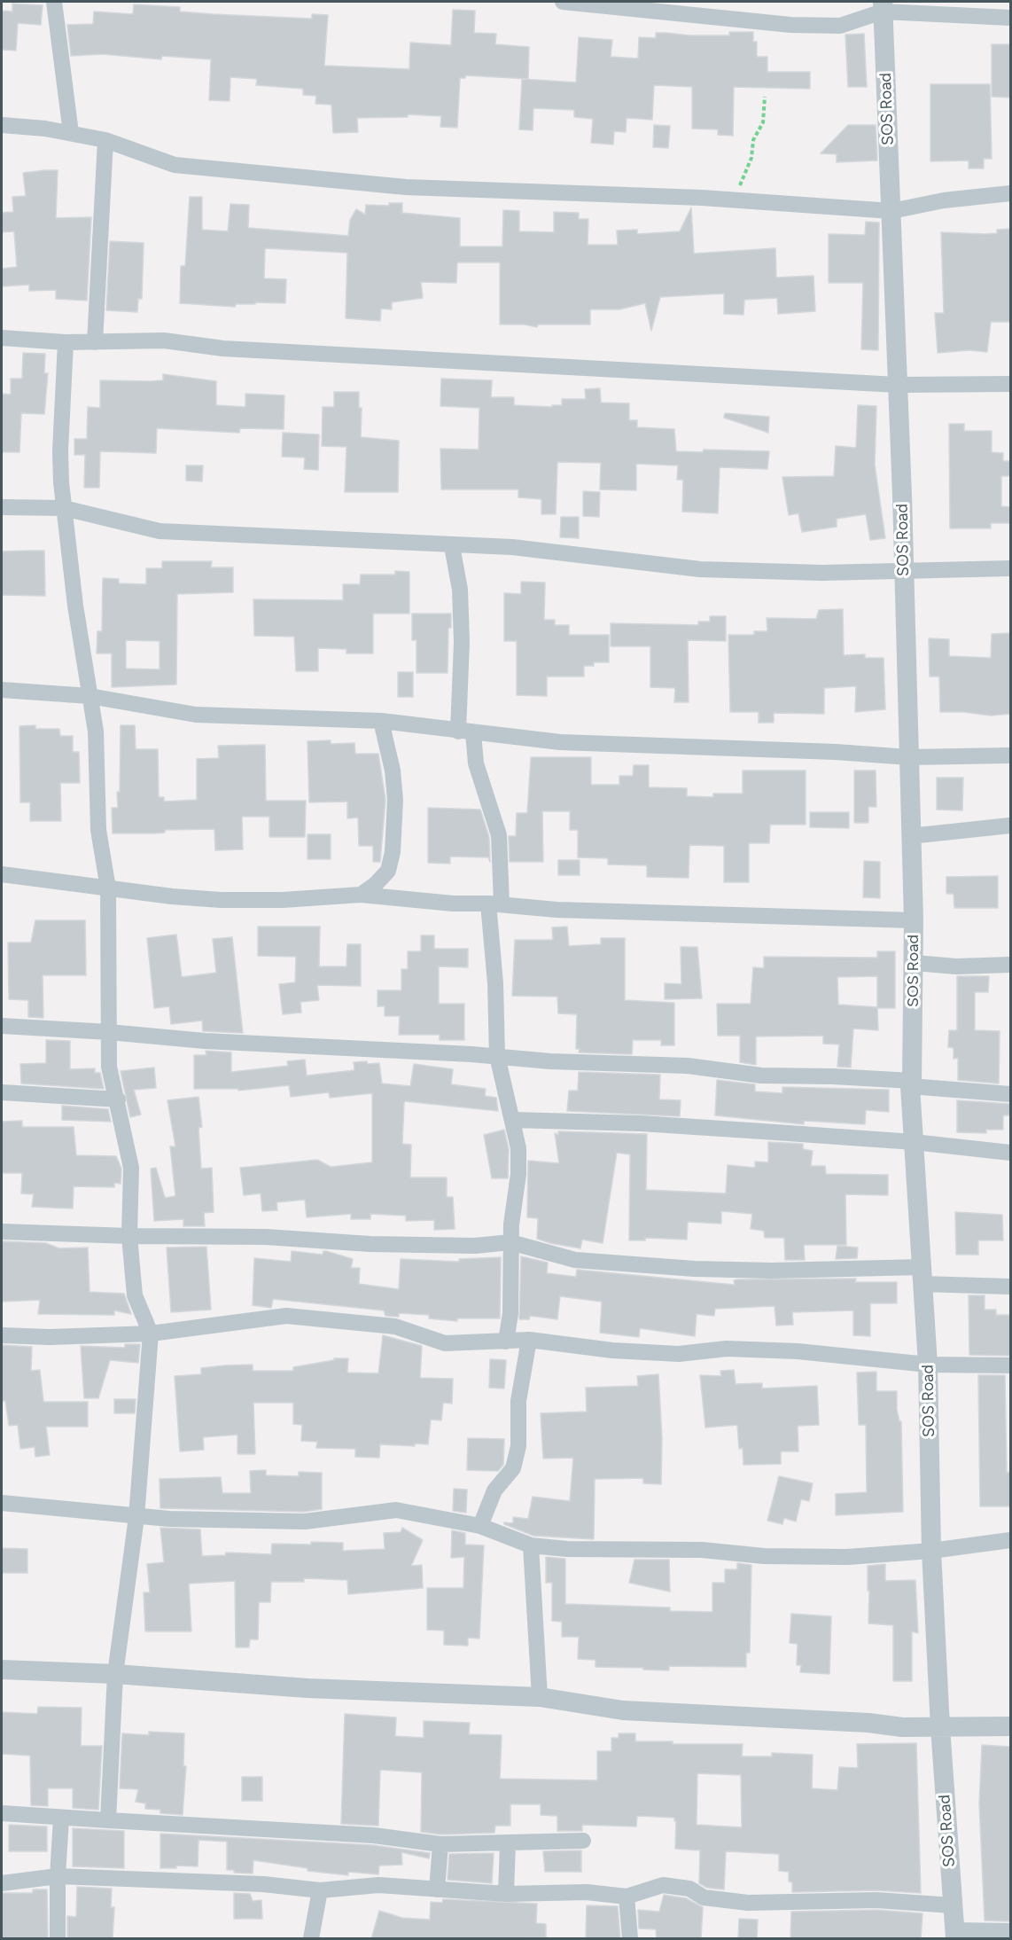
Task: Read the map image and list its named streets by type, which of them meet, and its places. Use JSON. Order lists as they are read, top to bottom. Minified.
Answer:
{"streets":{"street":["SOS Road"]}}
